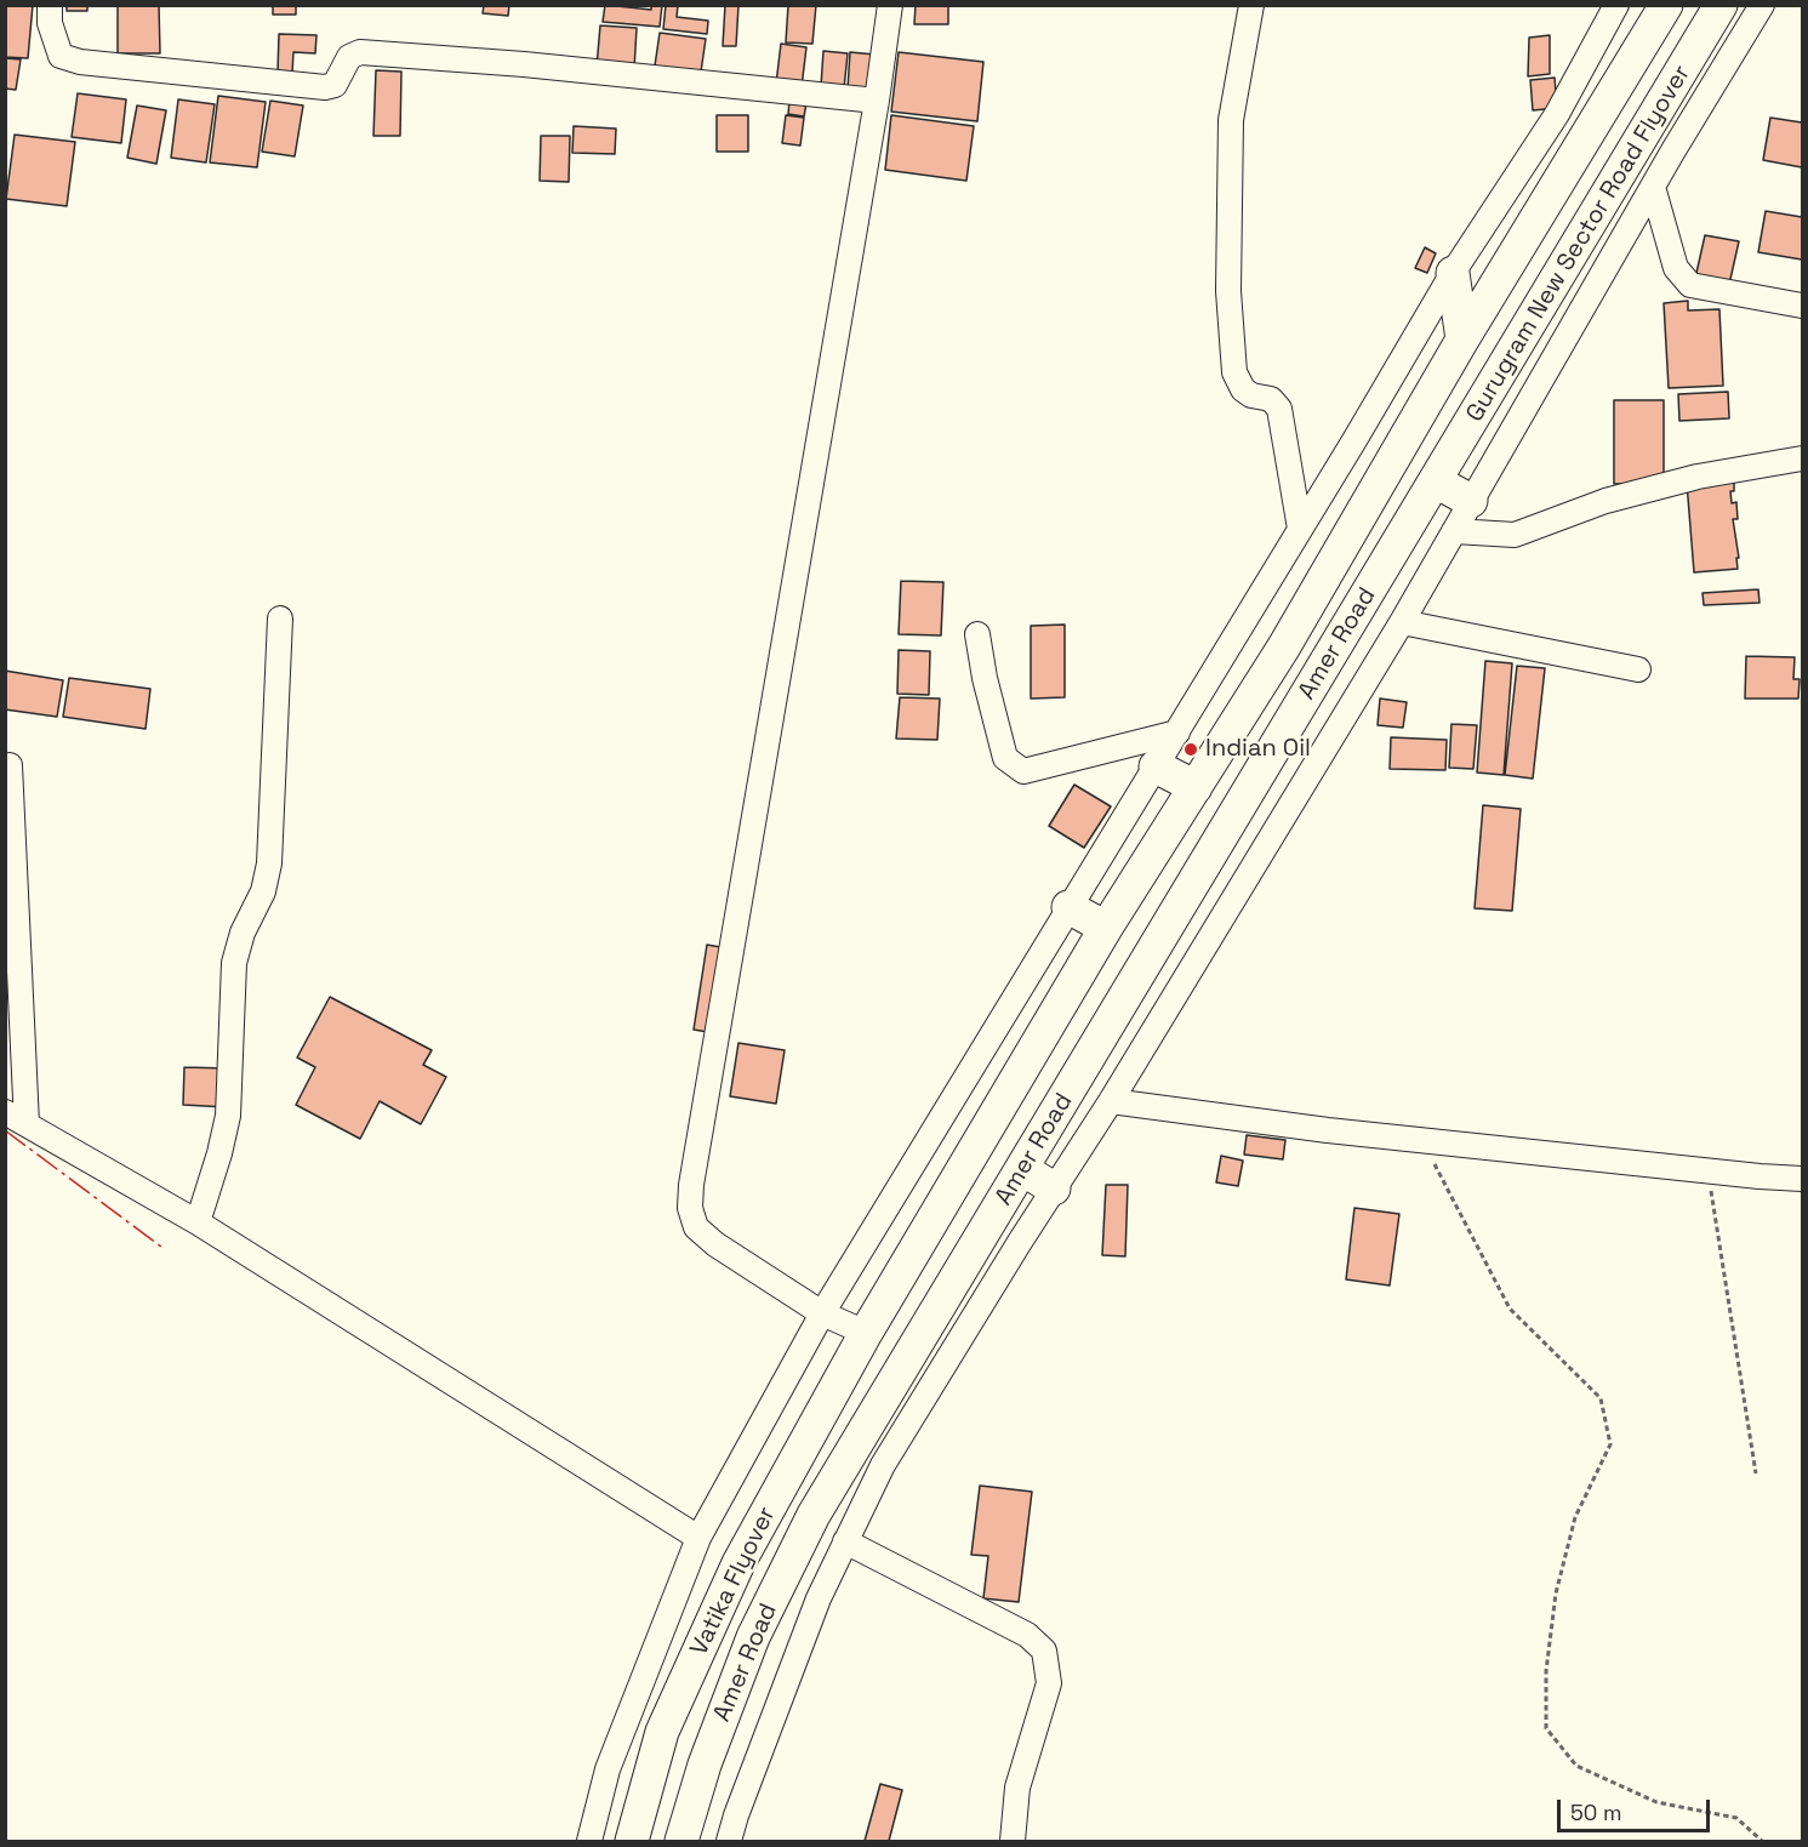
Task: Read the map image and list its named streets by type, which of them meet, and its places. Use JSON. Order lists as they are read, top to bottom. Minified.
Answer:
{"streets":{"highway":["Gurugram New Sector Road Flyover","Amer Road","Vatika Flyover"]},"crossings":[["Gurugram New Sector Road Flyover","Amer Road"]],"places":["Indian Oil"],"scale_bar":"50 m"}
